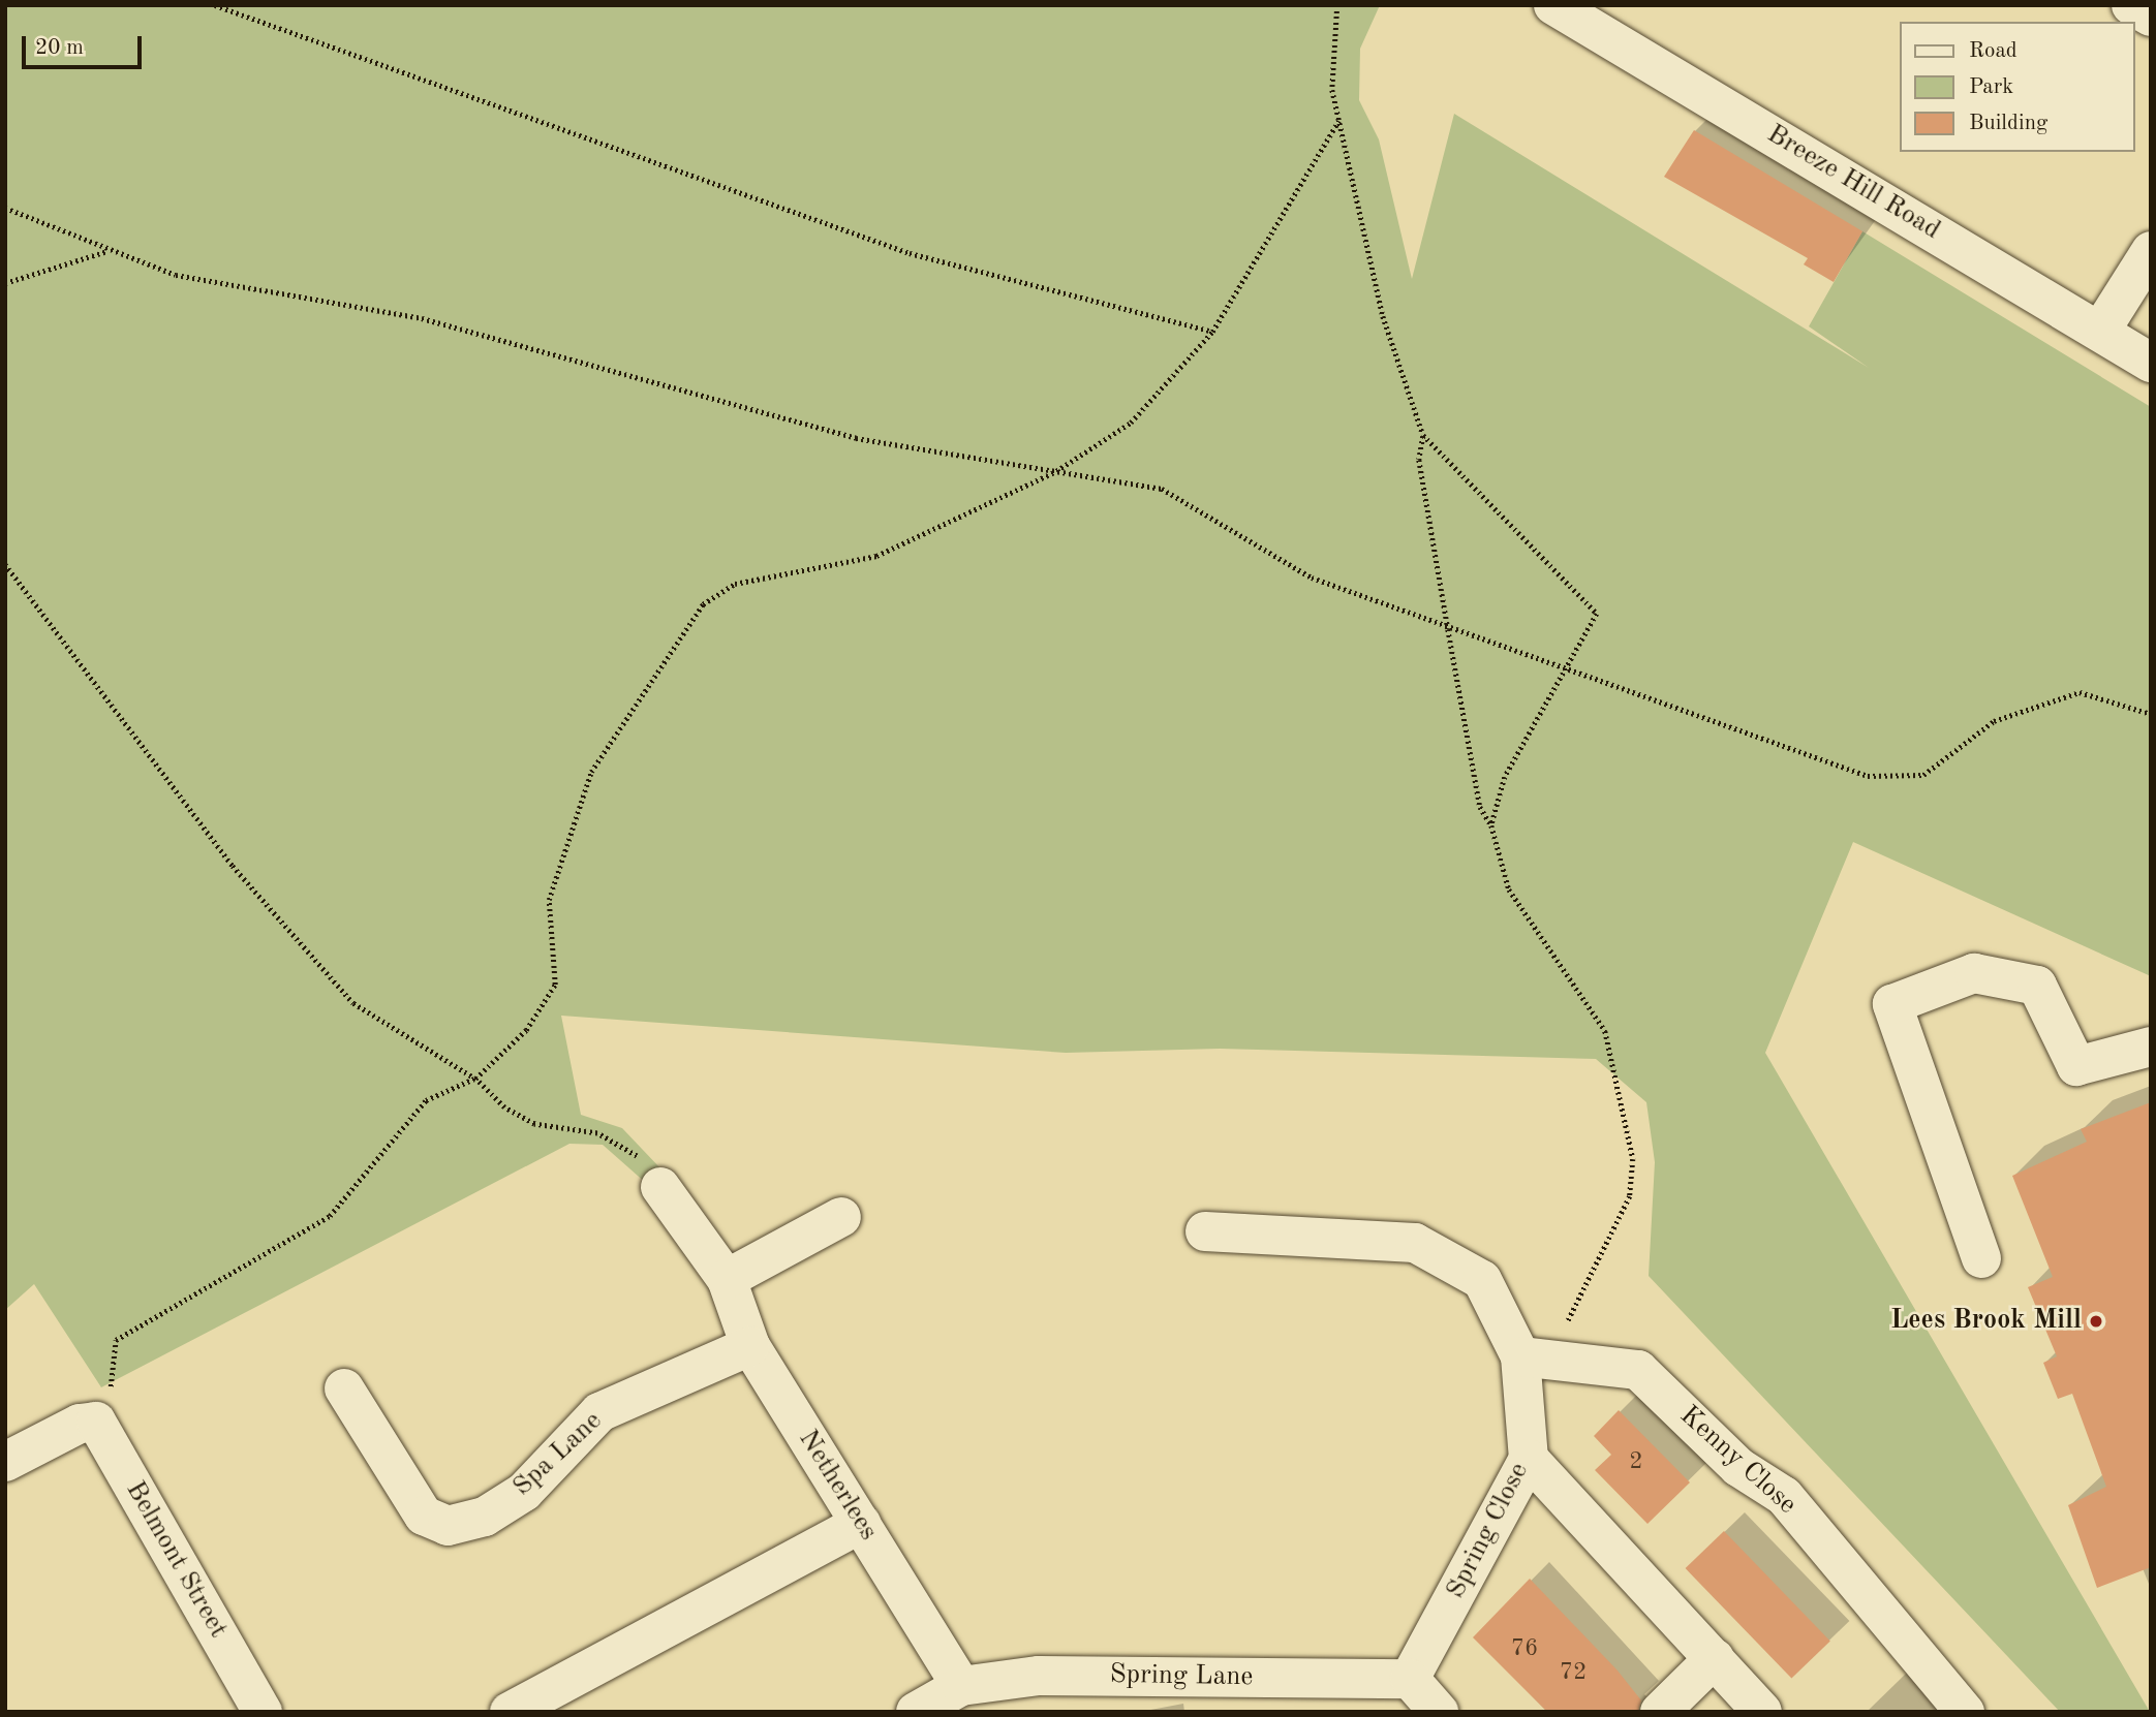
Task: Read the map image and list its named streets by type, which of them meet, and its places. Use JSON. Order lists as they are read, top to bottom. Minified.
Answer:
{"streets":{"street":["Breeze Hill Road","Spa Lane","Kenny Close","Netherlees","Spring Close","Belmont Street","Spring Lane"]},"crossings":[["Spa Lane","Netherlees"],["Kenny Close","Spring Close"],["Netherlees","Spring Lane"],["Spring Close","Spring Lane"]],"places":["Lees Brook Mill"],"house_numbers":["2","76","72"],"legend":["Road","Park","Building"],"scale_bar":"20 m"}
